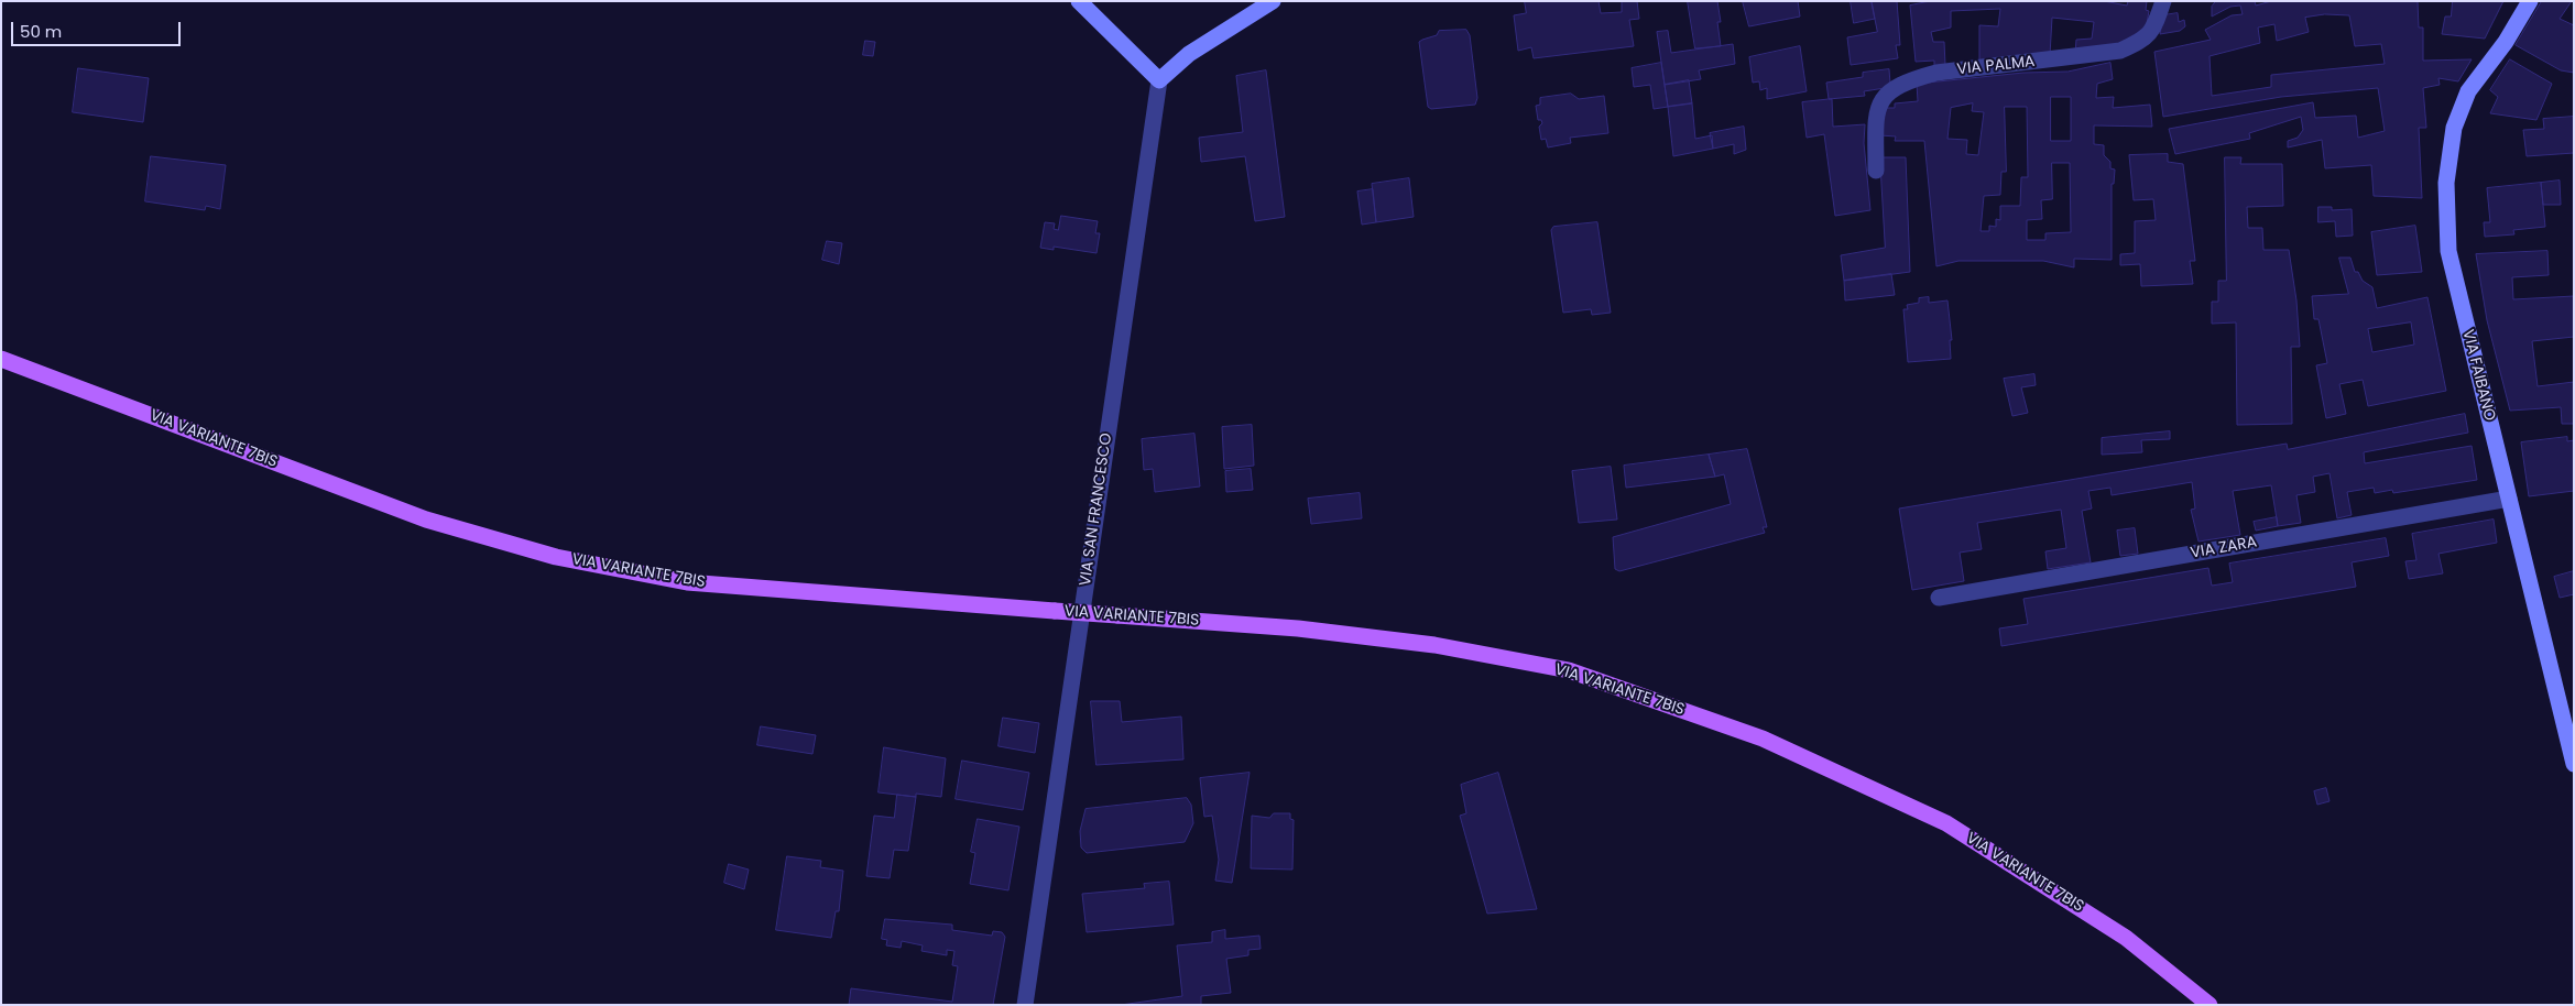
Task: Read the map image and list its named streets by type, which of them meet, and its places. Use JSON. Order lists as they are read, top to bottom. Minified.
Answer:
{"streets":{"main road":["VIA VARIANTE 7BIS"],"street":["VIA PALMA","VIA FAIBANO","VIA SAN FRANCESCO","VIA ZARA"]},"crossings":[["VIA FAIBANO","VIA ZARA"]],"scale_bar":"50 m"}
